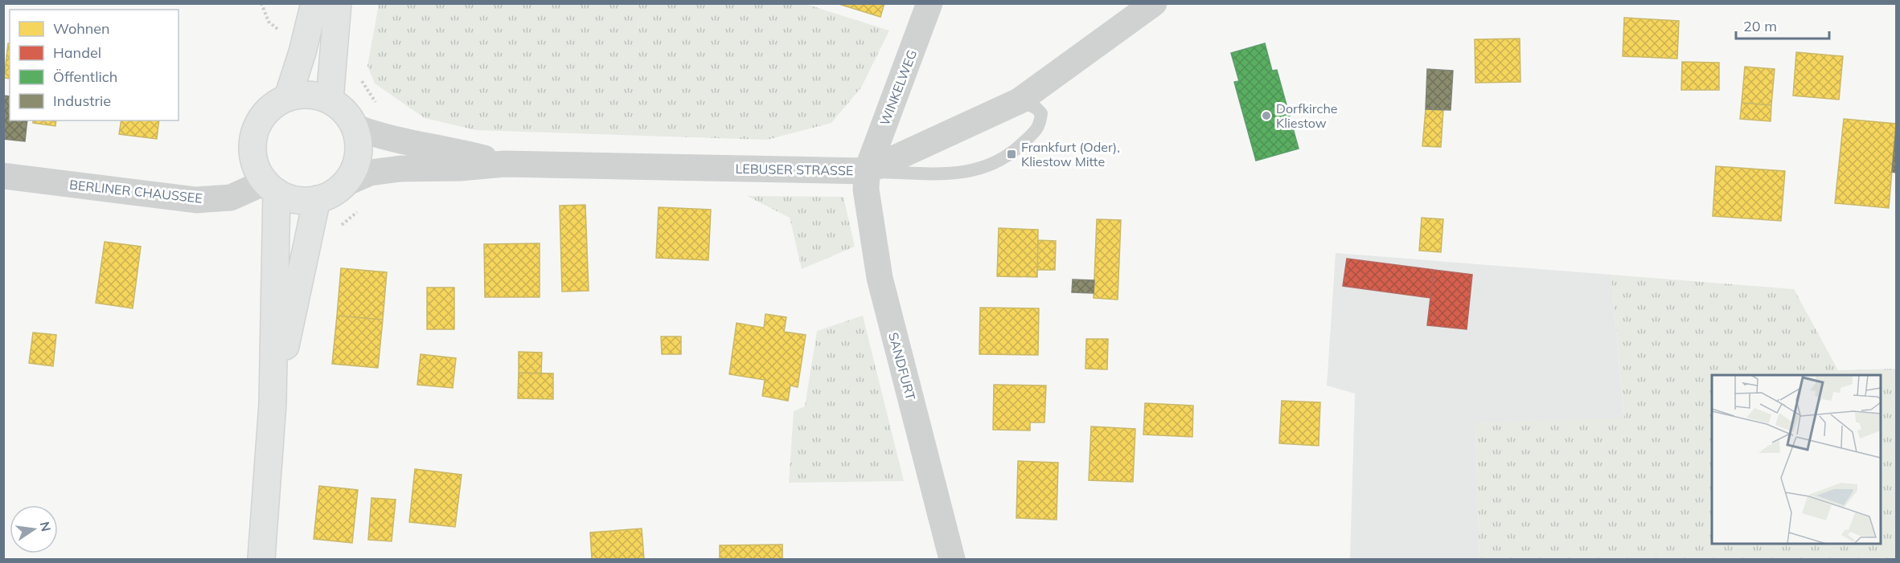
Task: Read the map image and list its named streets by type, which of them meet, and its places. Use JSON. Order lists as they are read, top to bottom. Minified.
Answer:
{"streets":{"street":["WINKELWEG","LEBUSER STRASSE","BERLINER CHAUSSEE","SANDFURT"]},"crossings":[["WINKELWEG","LEBUSER STRASSE"],["WINKELWEG","SANDFURT"],["LEBUSER STRASSE","BERLINER CHAUSSEE"],["LEBUSER STRASSE","SANDFURT"]],"places":{"other":["Dorfkirche Kliestow"],"transit":["Frankfurt (Oder), Kliestow Mitte"]},"legend":["Wohnen","Handel","Öffentlich","Industrie"],"scale_bar":"20 m","north":"right"}
